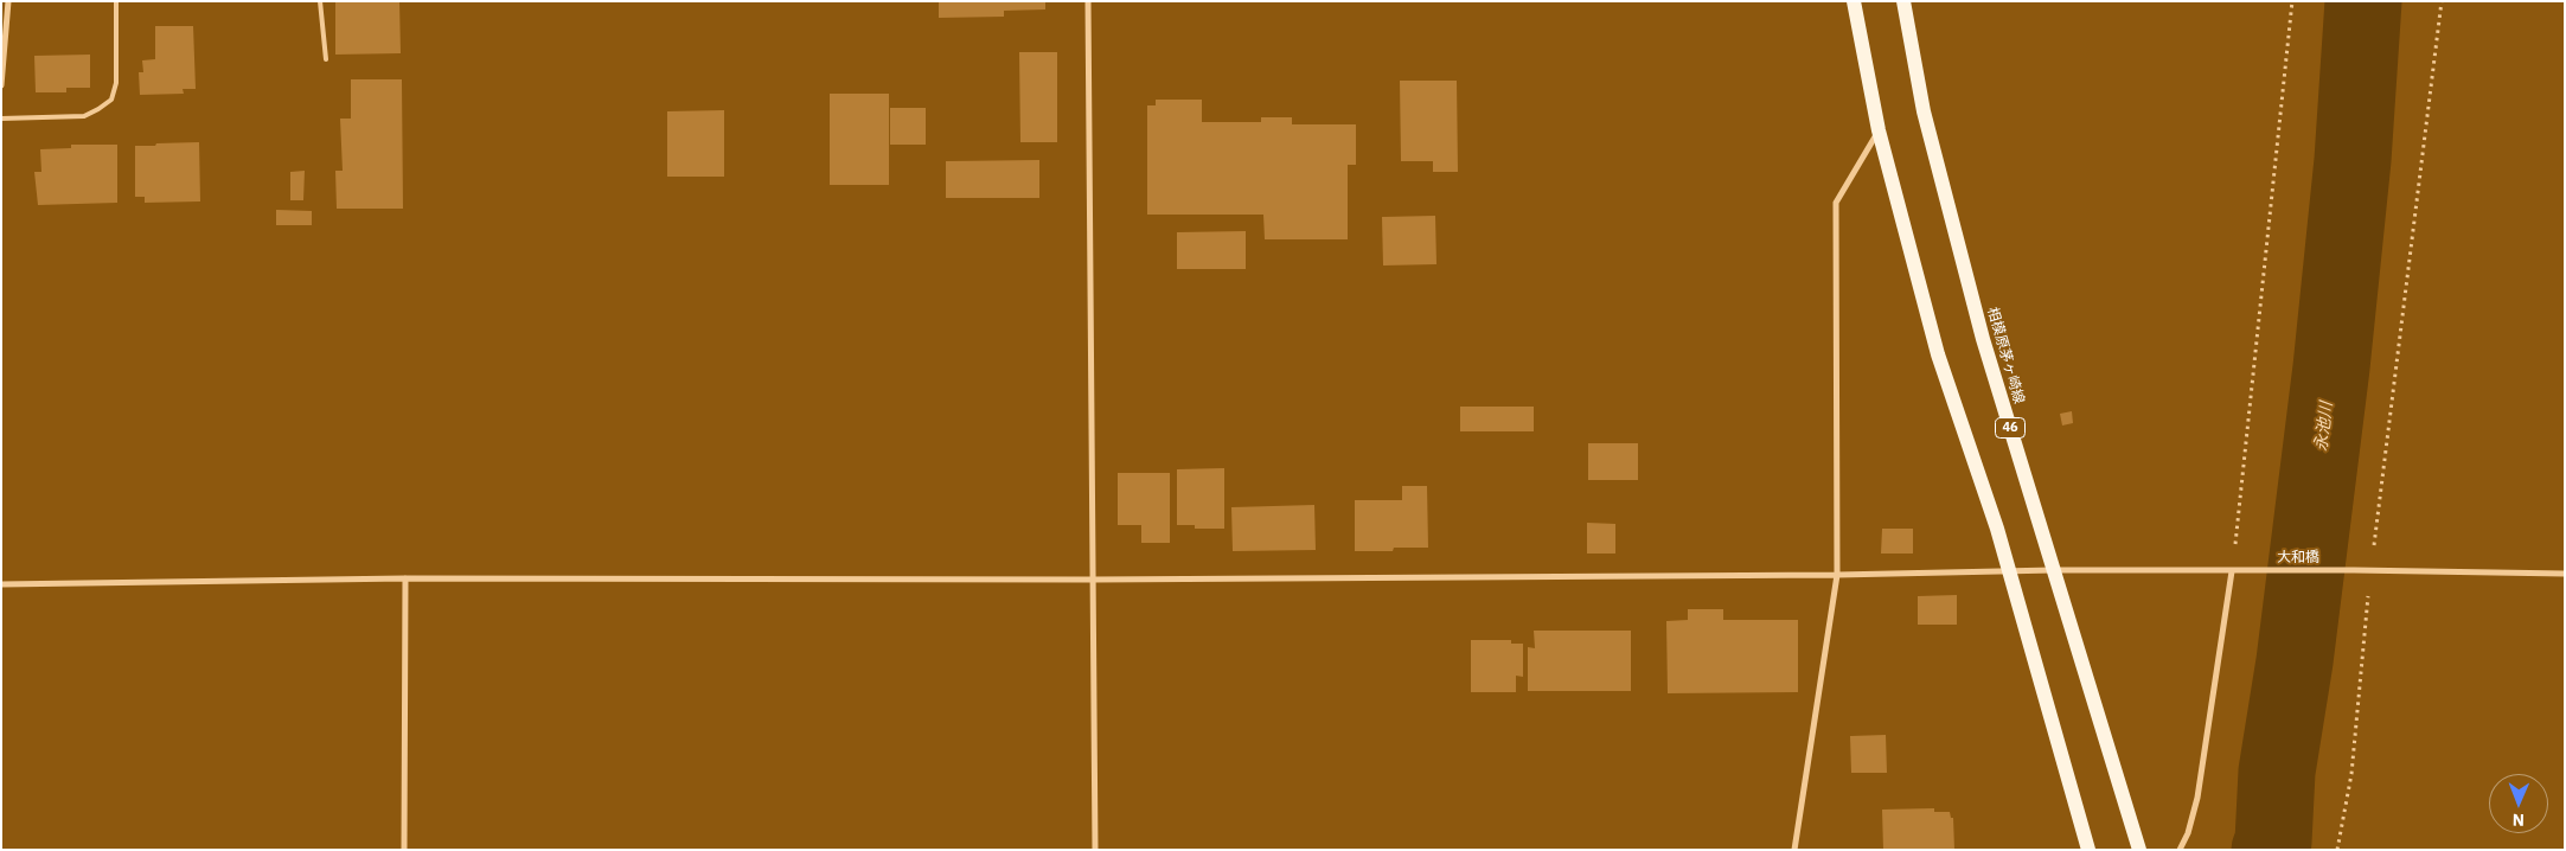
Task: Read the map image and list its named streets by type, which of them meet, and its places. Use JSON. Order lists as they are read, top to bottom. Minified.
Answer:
{"streets":{"main road":["相模原茅ヶ崎線","46"],"street":["大和橋"]},"crossings":[["相模原茅ヶ崎線","大和橋"]],"water":["永池川"],"north":"bottom"}
